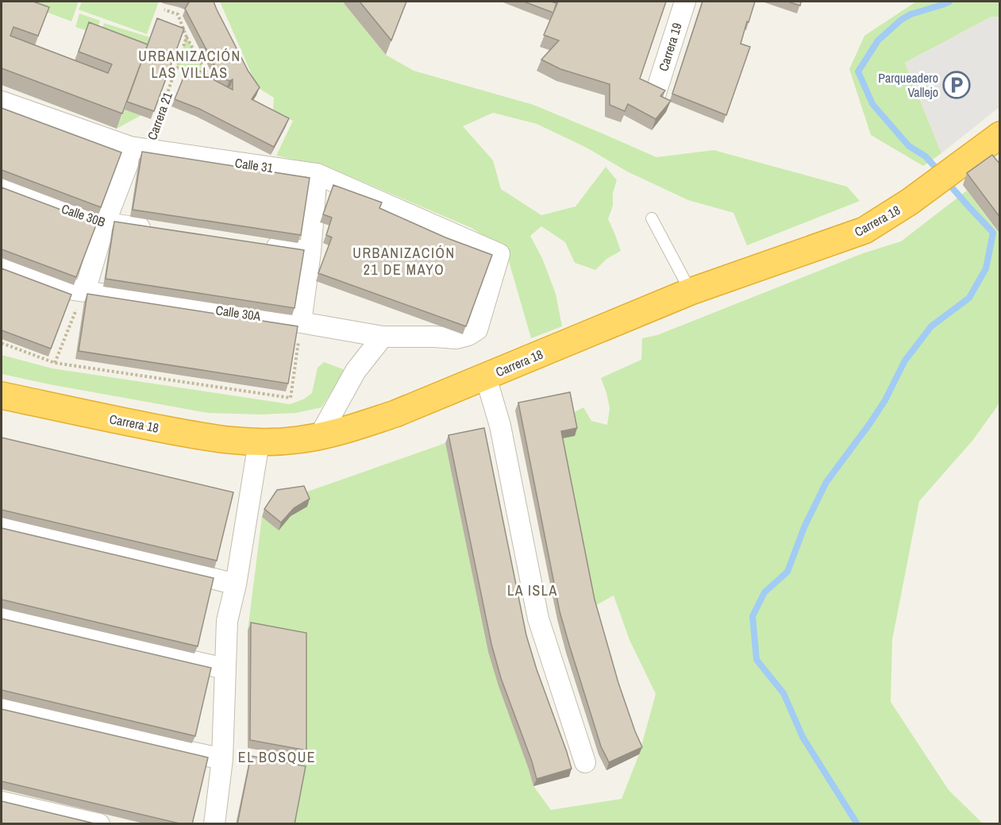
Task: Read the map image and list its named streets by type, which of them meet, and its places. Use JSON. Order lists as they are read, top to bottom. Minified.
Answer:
{"streets":{"highway":["Carrera 18"],"street":["Carrera 19","Carrera 21","Calle 31","Calle 30B","Calle 30A"]},"crossings":[["Carrera 21","Calle 31"],["Carrera 21","Calle 30B"],["Carrera 21","Calle 30A"],["Calle 31","Calle 30A"]],"districts":["URBANIZACIÓN LAS VILLAS","URBANIZACIÓN 21 DE MAYO","LA ISLA","EL BOSQUE"],"places":{"parking":["Parqueadero Vallejo"]}}
